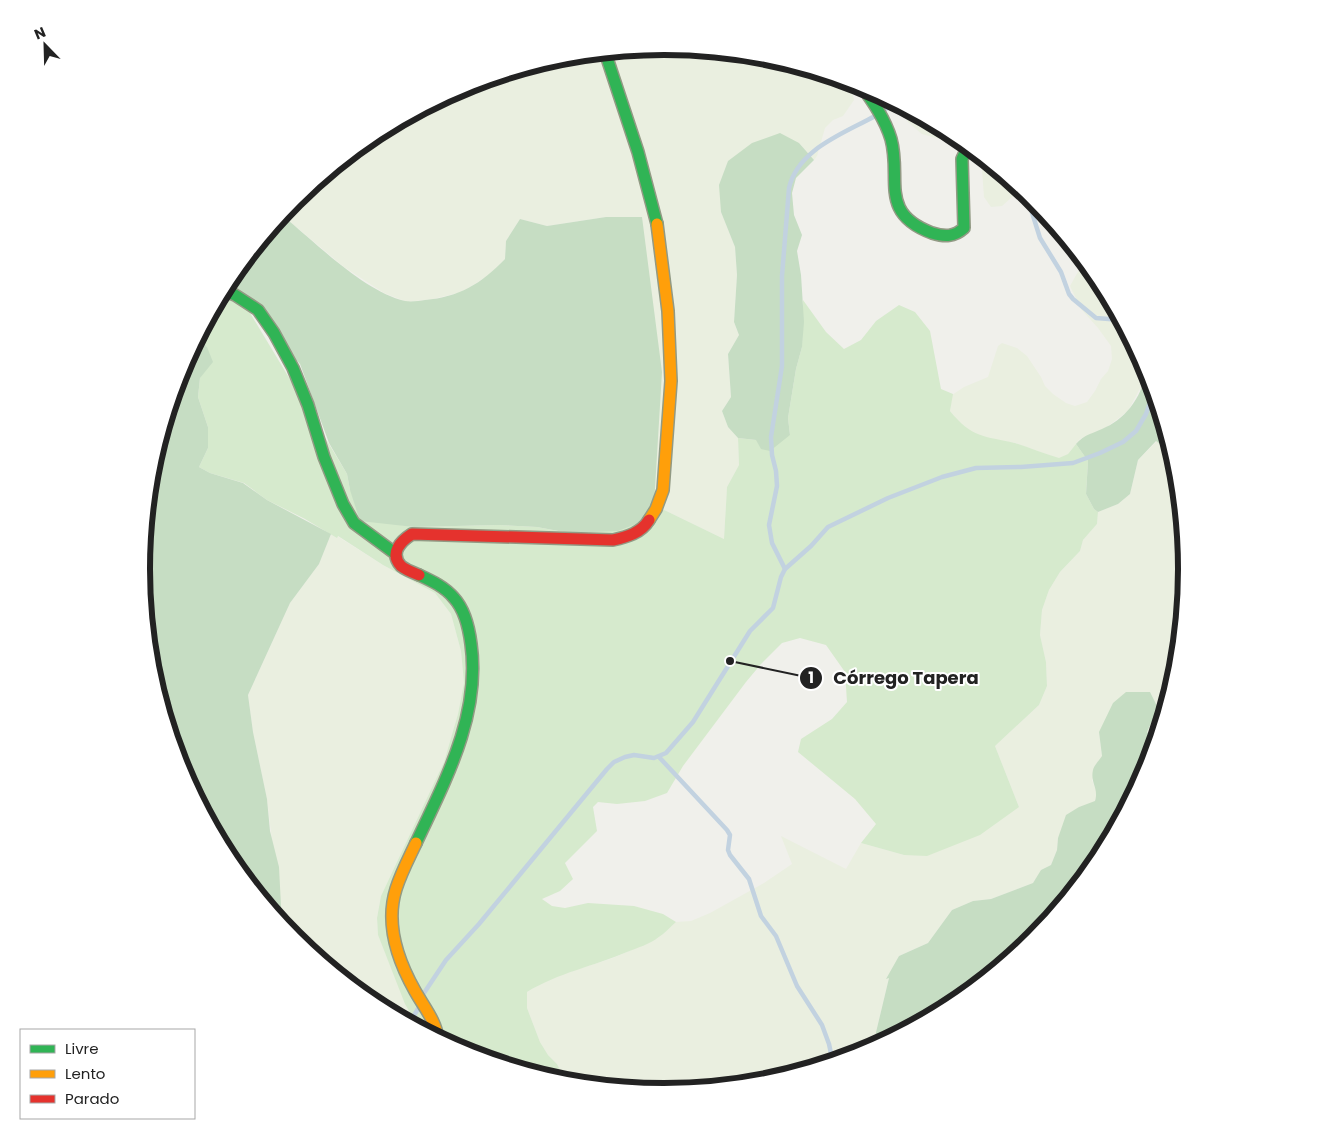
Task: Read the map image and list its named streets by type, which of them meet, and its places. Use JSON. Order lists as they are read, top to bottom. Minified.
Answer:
{"places":["Córrego Tapera"],"legend":["Livre","Lento","Parado"],"north":"top left"}
